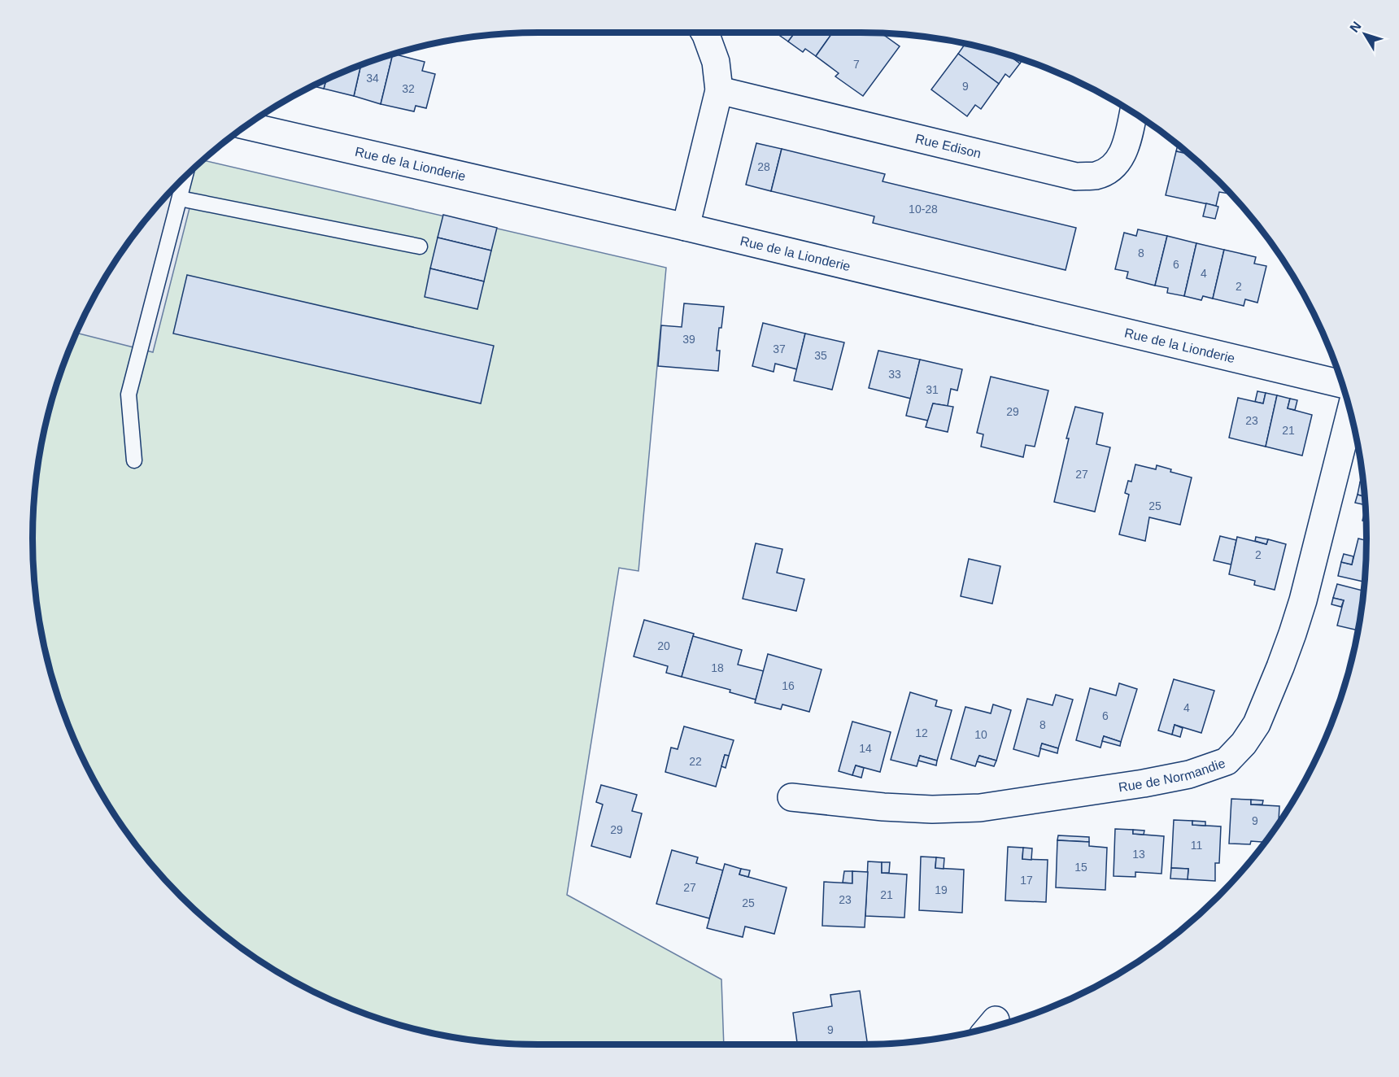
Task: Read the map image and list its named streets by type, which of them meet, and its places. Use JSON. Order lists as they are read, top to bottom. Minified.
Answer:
{"streets":{"street":["Rue Edison","Rue de la Lionderie","Rue de Normandie"]},"house_numbers":["7","34","9","32","28","10-28","8","6","4","2","39","37","35","33","31","29","23","21","27","25","2","20","18","16","4","6","8","12","10","14","22","9","29","11","13","15","17","27","19","21","23","25","9"],"north":"top left"}
